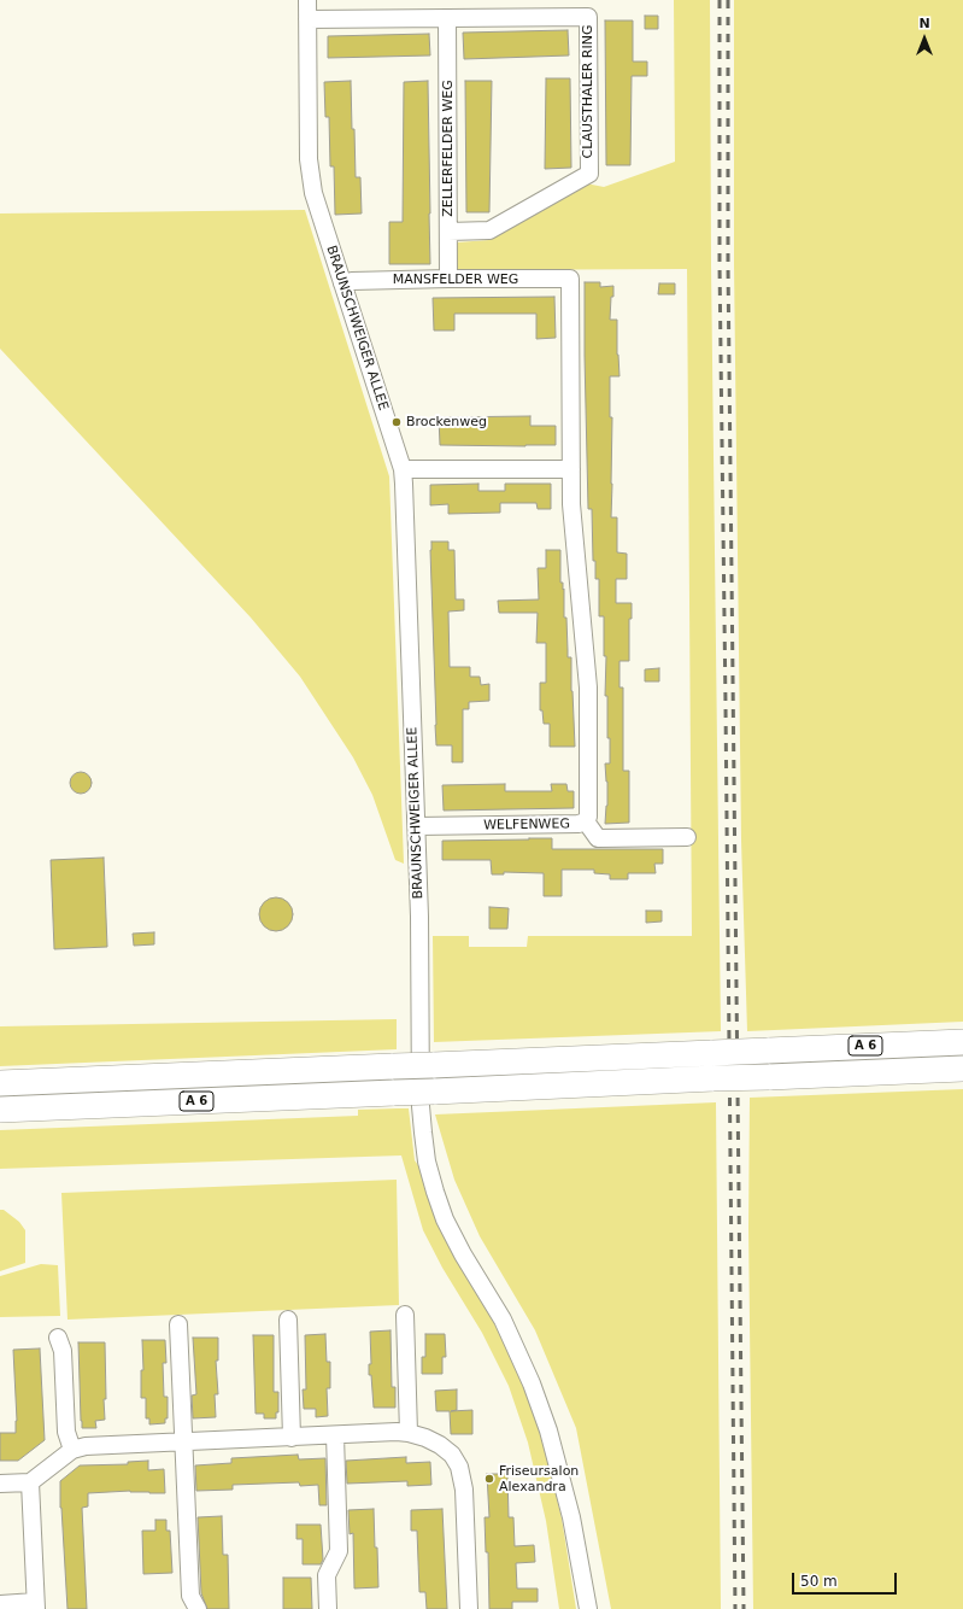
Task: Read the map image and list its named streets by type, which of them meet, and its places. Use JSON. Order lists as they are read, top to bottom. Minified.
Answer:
{"streets":{"highway":["A 6"],"street":["CLAUSTHALER RING","ZELLERFELDER WEG","MANSFELDER WEG","BRAUNSCHWEIGER ALLEE","WELFENWEG"]},"crossings":[["CLAUSTHALER RING","ZELLERFELDER WEG"],["CLAUSTHALER RING","BRAUNSCHWEIGER ALLEE"],["ZELLERFELDER WEG","MANSFELDER WEG"],["MANSFELDER WEG","BRAUNSCHWEIGER ALLEE"],["BRAUNSCHWEIGER ALLEE","WELFENWEG"]],"places":["Brockenweg","Friseursalon Alexandra"],"scale_bar":"50 m","north":"top"}
